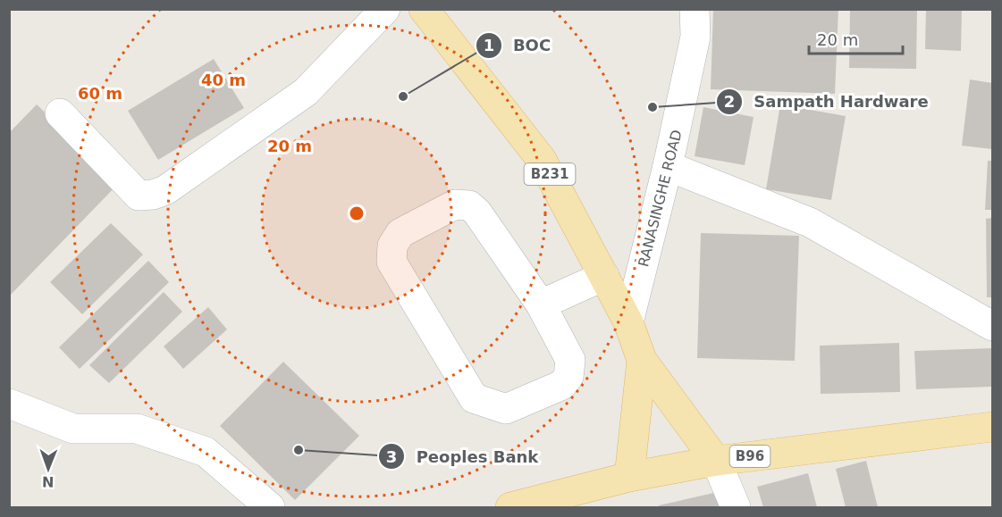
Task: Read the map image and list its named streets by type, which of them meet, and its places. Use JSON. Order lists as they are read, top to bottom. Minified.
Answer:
{"streets":{"main road":["B231","B96"],"street":["RANASINGHE ROAD"]},"crossings":[["B231","RANASINGHE ROAD"],["B231","B96"]],"places":["BOC","Sampath Hardware","Peoples Bank"],"scale_bar":"20 m","north":"bottom","rings":["40 m","60 m","20 m"]}
